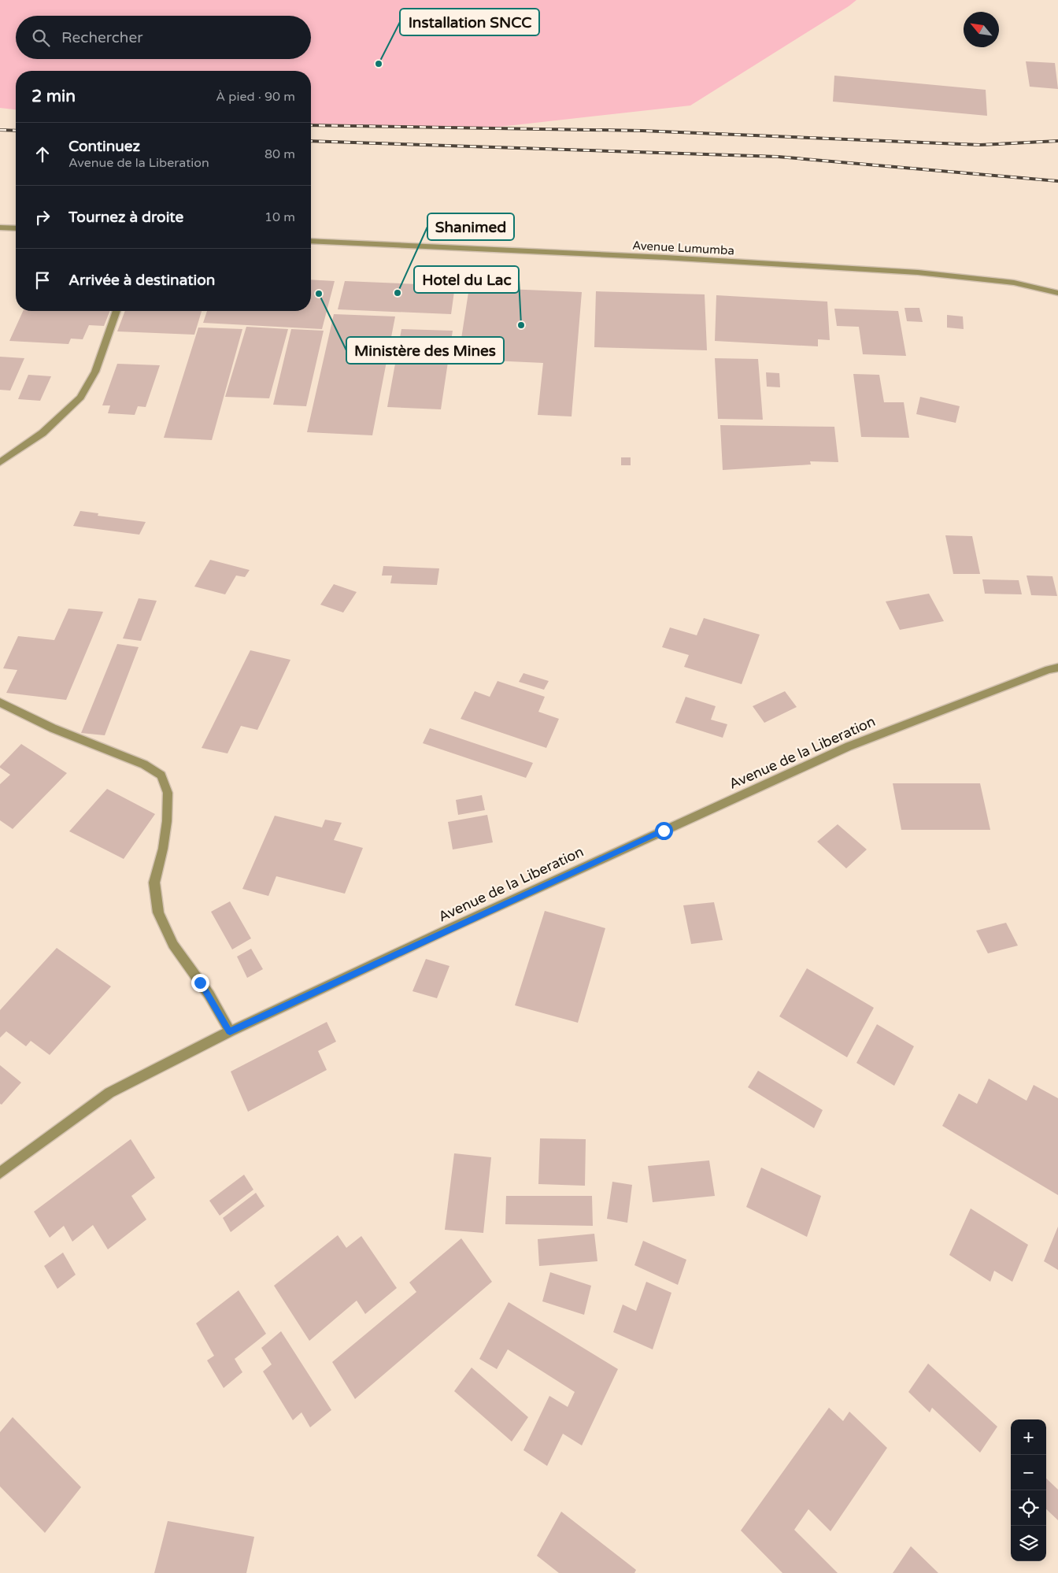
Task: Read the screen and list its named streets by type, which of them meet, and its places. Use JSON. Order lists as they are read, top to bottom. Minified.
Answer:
{"streets":{"street":["Avenue Lumumba","Avenue de la Liberation"]},"places":["Installation SNCC","Shanimed","Ministère des Mines","Hotel du Lac"],"north":"top left","page":{"search":"Rechercher","heading":["2 min","À pied · 90 m"],"list":[["Continuez","Avenue de la Liberation","80 m"],["Tournez à droite","10 m"],"Arrivée à destination"],"map_buttons":["+","−"]}}
